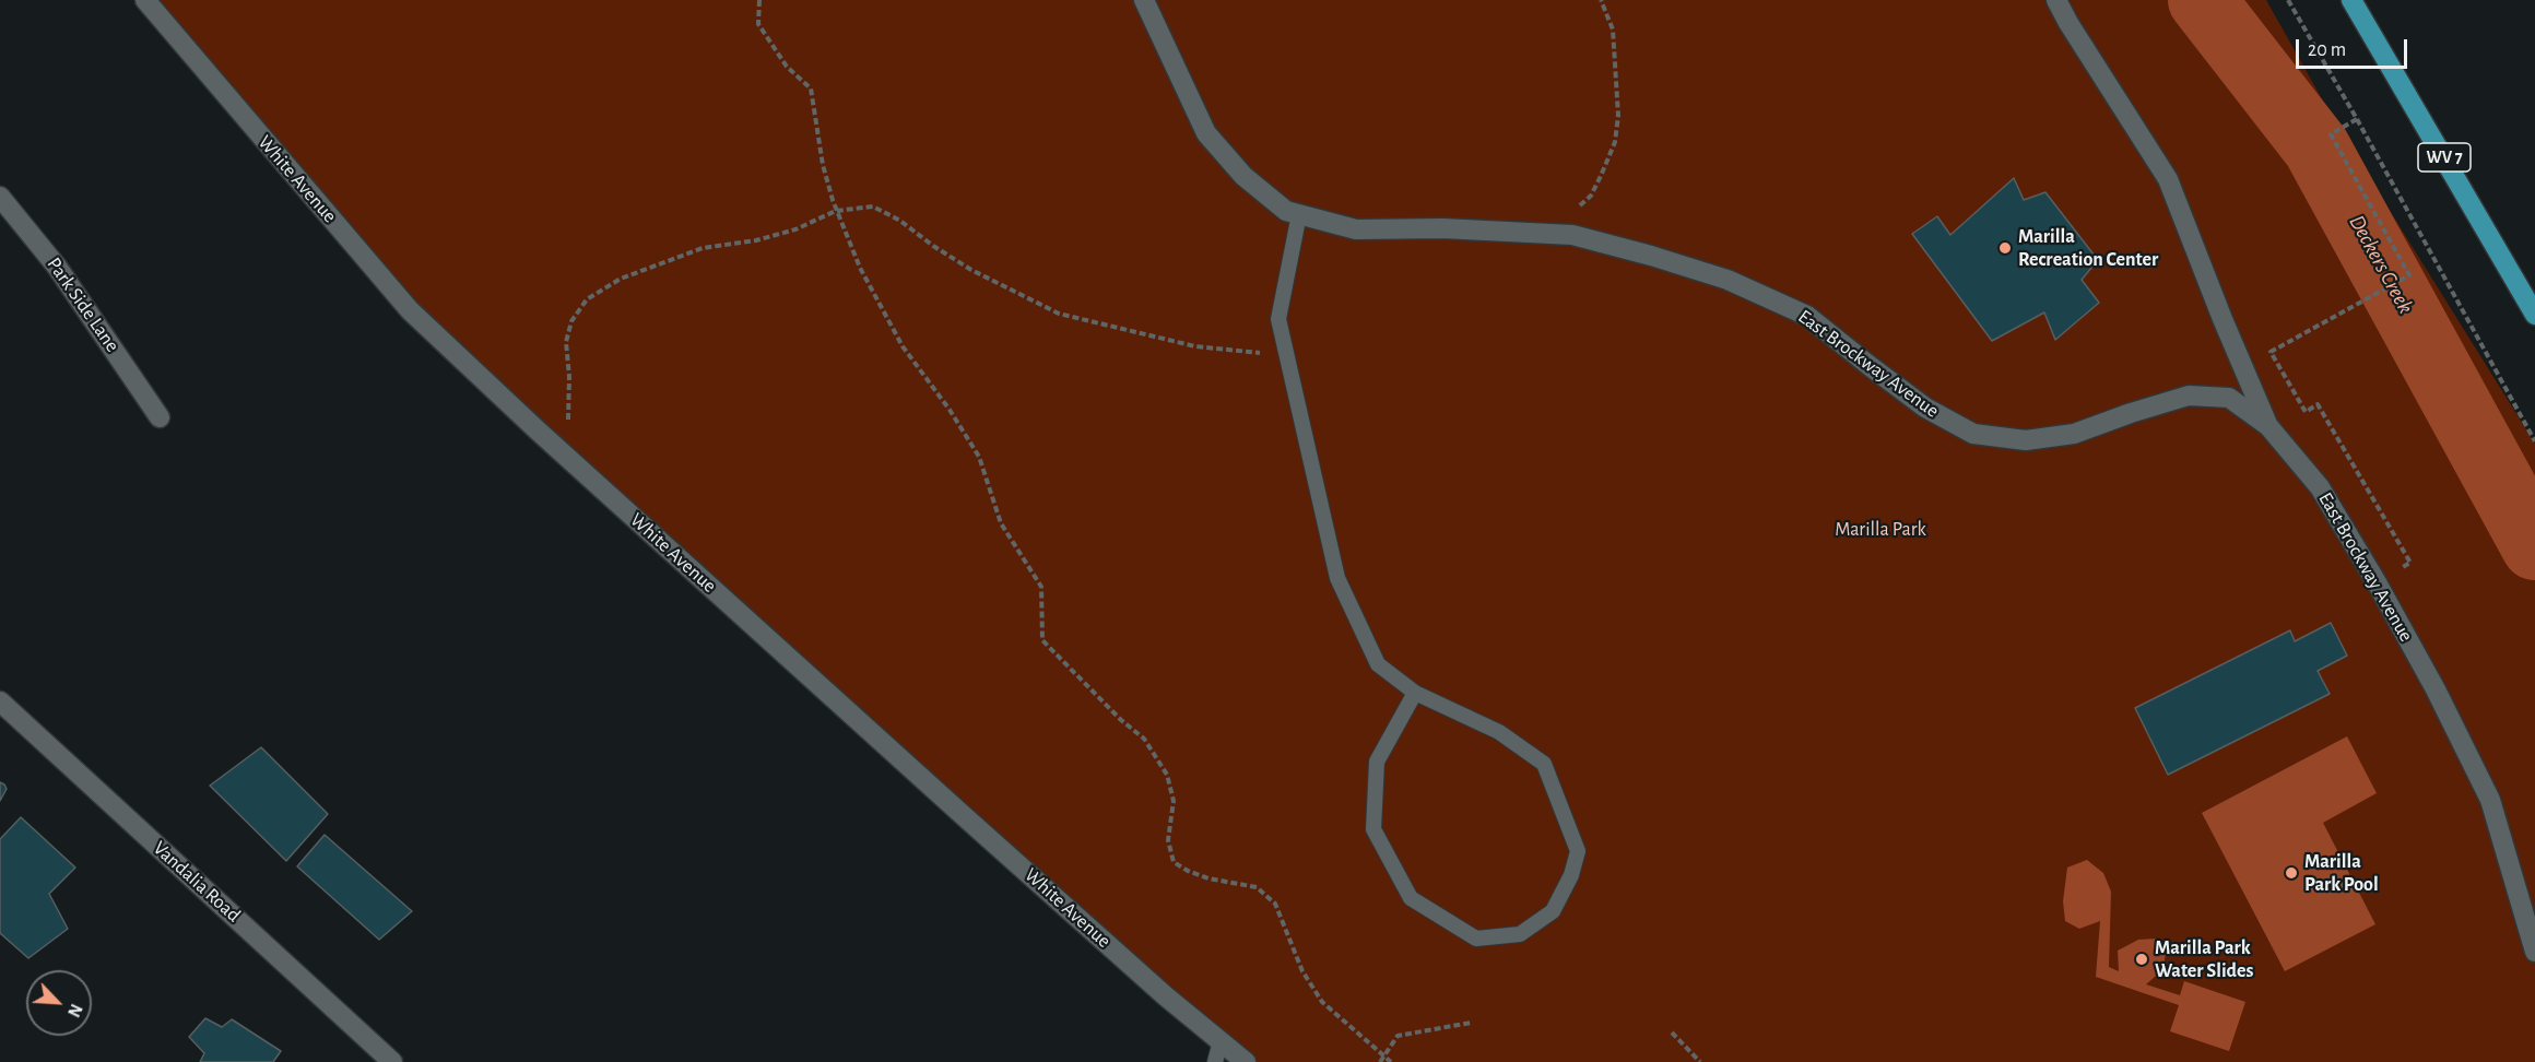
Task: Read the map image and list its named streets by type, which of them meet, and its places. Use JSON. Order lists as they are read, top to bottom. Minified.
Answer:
{"streets":{"main road":["WV 7"],"street":["White Avenue","Park Side Lane","East Brockway Avenue","Vandalia Road"]},"water":["Deckers Creek"],"parks":["Marilla Park"],"places":["Marilla Recreation Center","Marilla Park Pool","Marilla Park Water Slides"],"scale_bar":"20 m","north":"bottom right"}
